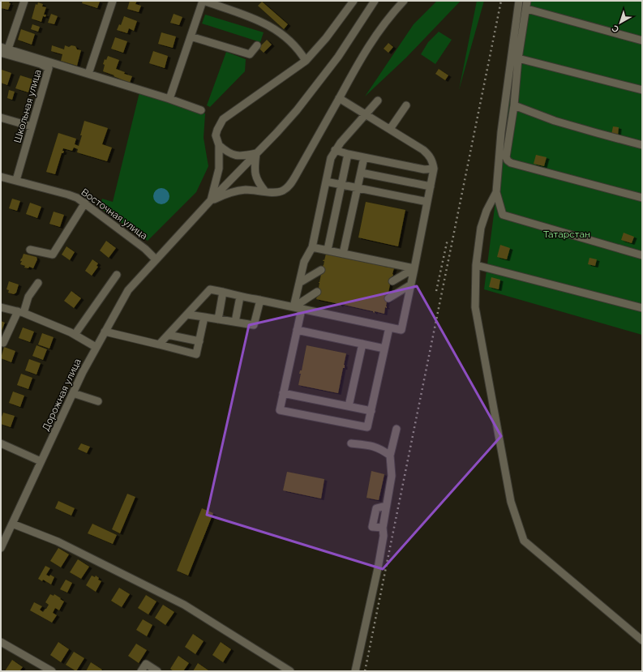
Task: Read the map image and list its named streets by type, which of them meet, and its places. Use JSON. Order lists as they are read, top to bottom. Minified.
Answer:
{"streets":{"street":["Школьная улица","Восточная улица","Дорожная улица"]},"crossings":[["Школьная улица","Восточная улица"],["Восточная улица","Дорожная улица"]],"parks":["Татарстан"],"north":"bottom left"}
